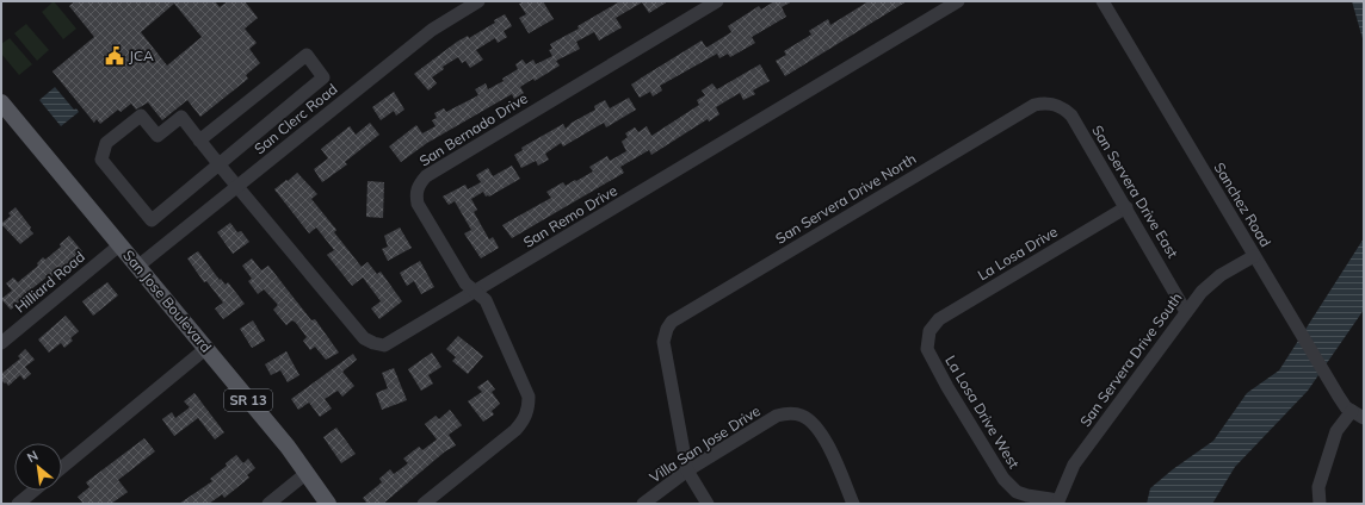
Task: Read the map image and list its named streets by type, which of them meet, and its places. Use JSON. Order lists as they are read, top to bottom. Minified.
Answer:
{"streets":{"main road":["San Jose Boulevard","SR 13"],"street":["San Clerc Road","San Bernado Drive","San Servera Drive East","San Servera Drive North","Sanchez Road","San Remo Drive","La Losa Drive","Hilliard Road","San Servera Drive South","La Losa Drive West","Villa San Jose Drive"]},"crossings":[["San Clerc Road","San Remo Drive"],["San Clerc Road","San Jose Boulevard"],["San Bernado Drive","San Remo Drive"],["San Servera Drive East","San Servera Drive North"],["San Servera Drive East","La Losa Drive"],["San Servera Drive East","San Servera Drive South"],["San Servera Drive North","Villa San Jose Drive"],["Sanchez Road","San Servera Drive South"],["La Losa Drive","La Losa Drive West"],["Hilliard Road","San Jose Boulevard"],["San Servera Drive South","La Losa Drive West"]],"places":{"public building":["JCA"]},"north":"top left"}
